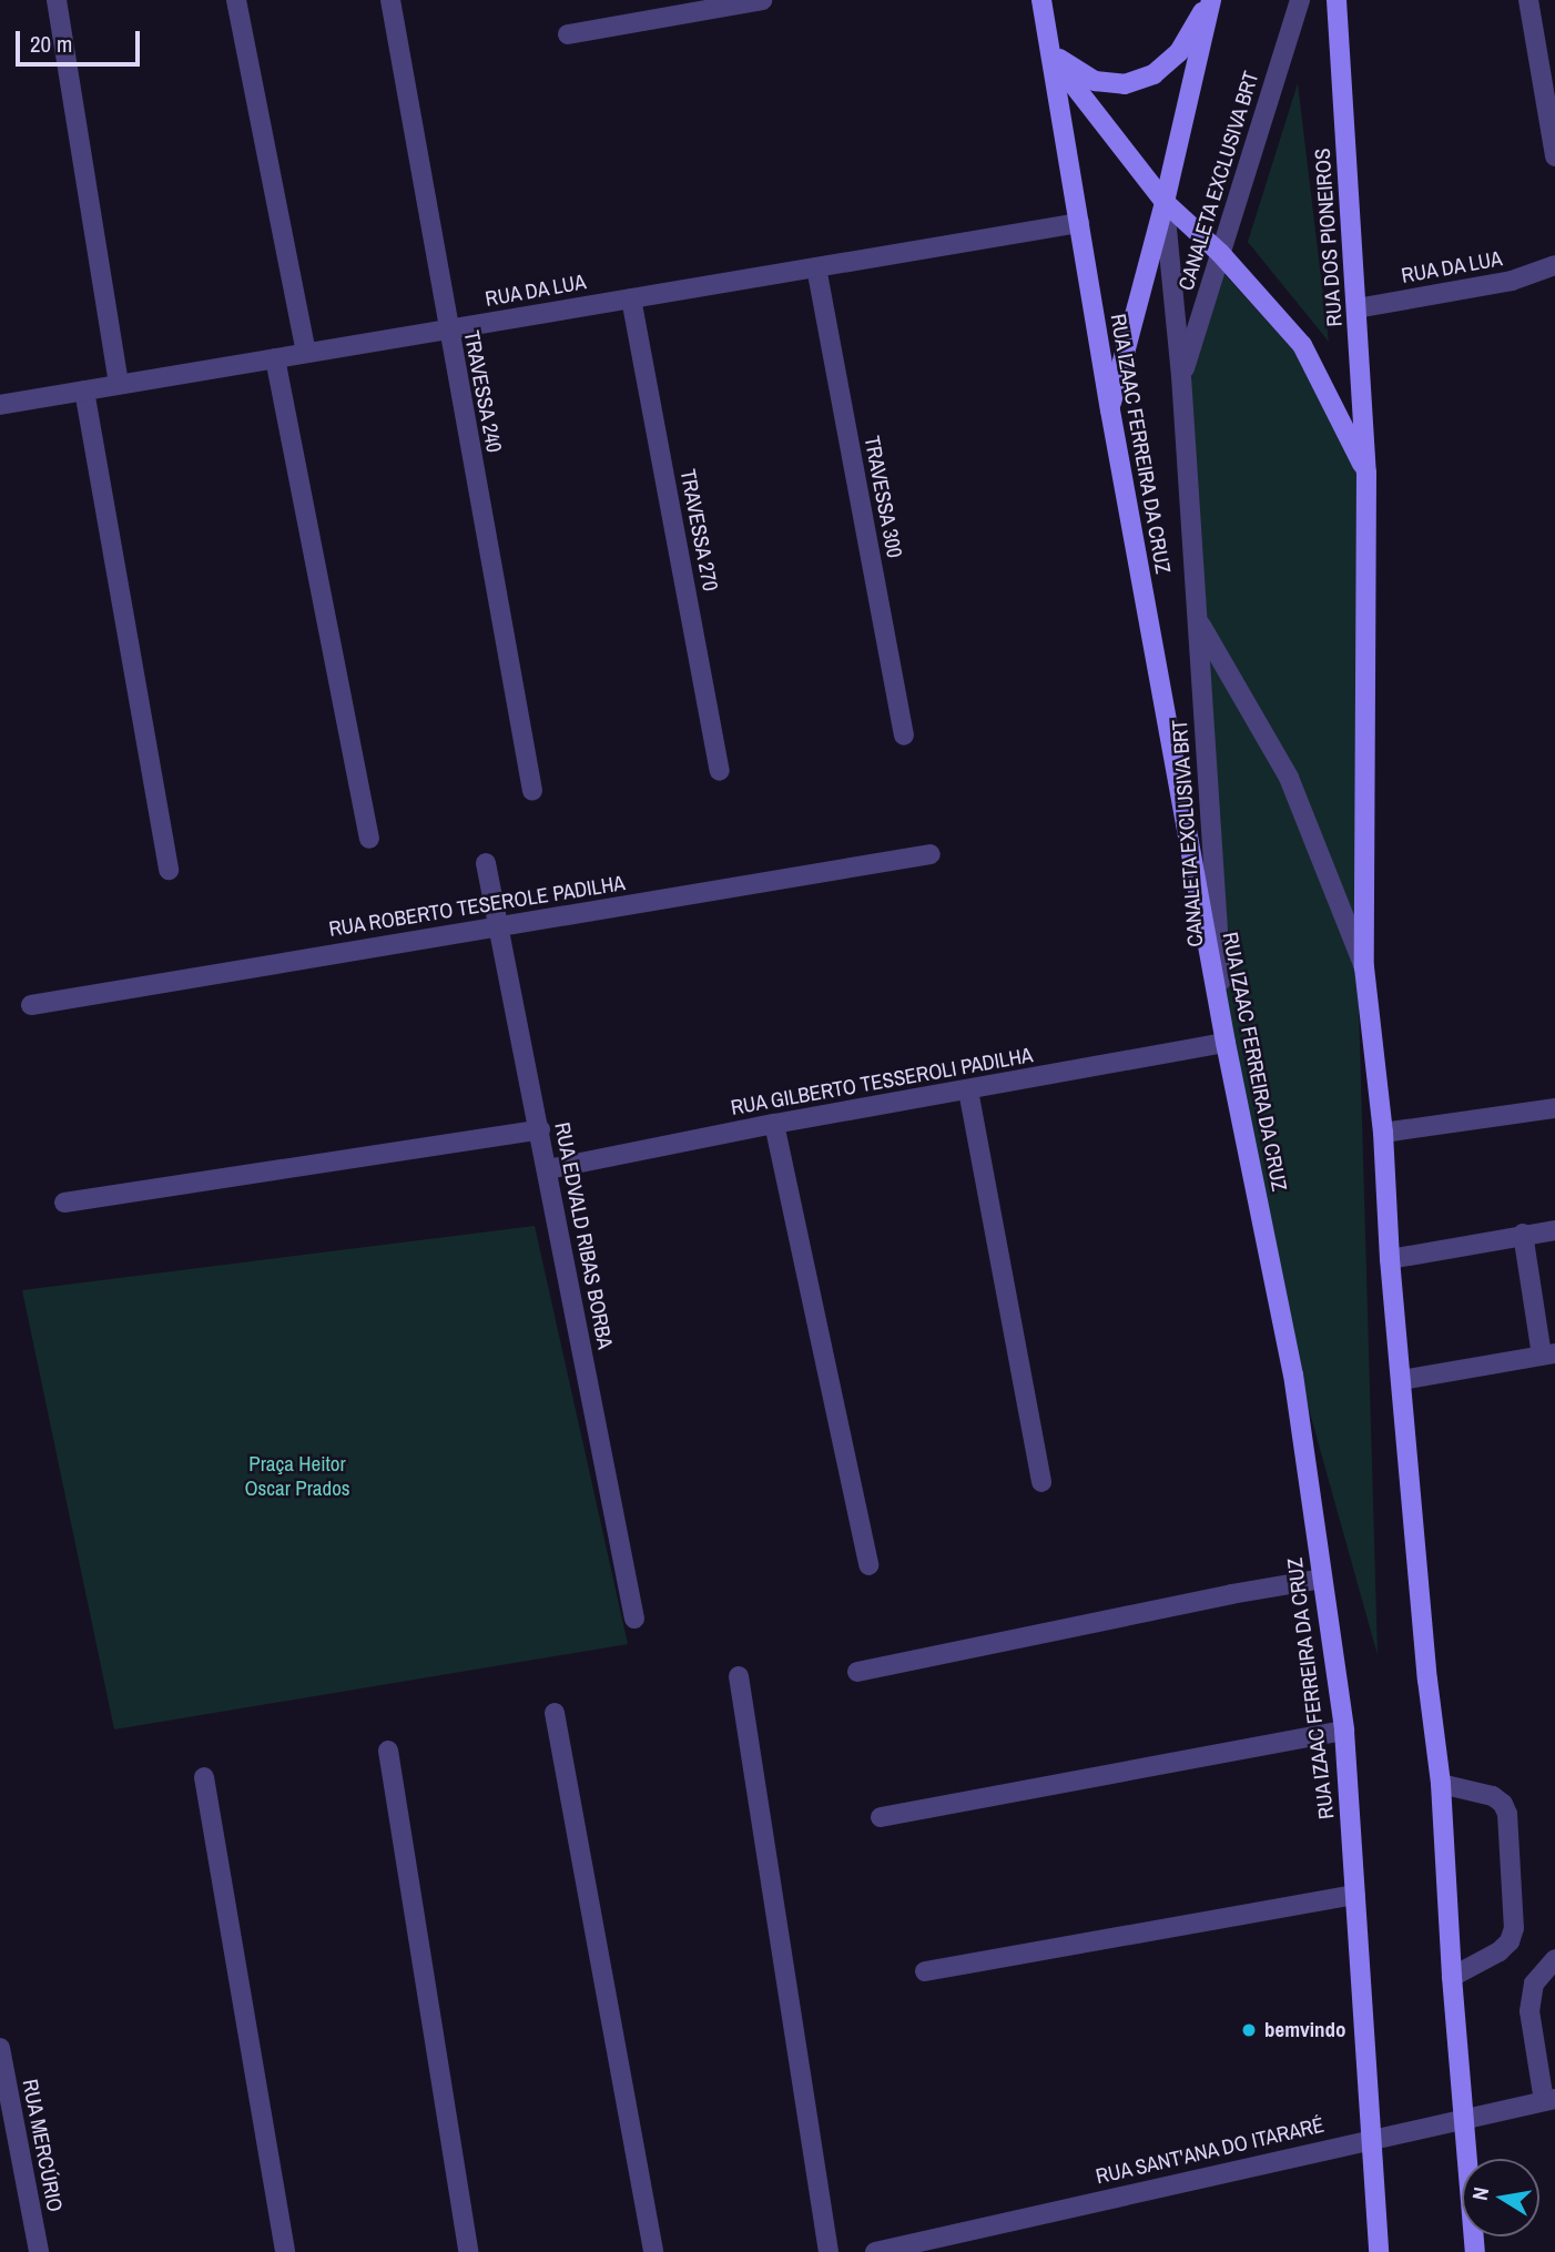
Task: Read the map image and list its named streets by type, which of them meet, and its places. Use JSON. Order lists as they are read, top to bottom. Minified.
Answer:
{"streets":{"main road":["RUA DOS PIONEIROS","RUA IZAAC FERREIRA DA CRUZ"],"street":["CANALETA EXCLUSIVA BRT","RUA DA LUA","TRAVESSA 240","TRAVESSA 300","TRAVESSA 270","RUA ROBERTO TESEROLE PADILHA","RUA GILBERTO TESSEROLI PADILHA","RUA EDVALD RIBAS BORBA","RUA MERCÚRIO","RUA SANT'ANA DO ITARARÉ"]},"crossings":[["CANALETA EXCLUSIVA BRT","RUA IZAAC FERREIRA DA CRUZ"],["CANALETA EXCLUSIVA BRT","RUA GILBERTO TESSEROLI PADILHA"],["RUA DOS PIONEIROS","RUA DA LUA"],["RUA DA LUA","TRAVESSA 240"],["RUA DA LUA","RUA IZAAC FERREIRA DA CRUZ"],["RUA DA LUA","TRAVESSA 300"],["RUA DA LUA","TRAVESSA 270"],["RUA IZAAC FERREIRA DA CRUZ","RUA GILBERTO TESSEROLI PADILHA"],["RUA IZAAC FERREIRA DA CRUZ","RUA SANT'ANA DO ITARARÉ"],["RUA ROBERTO TESEROLE PADILHA","RUA EDVALD RIBAS BORBA"],["RUA GILBERTO TESSEROLI PADILHA","RUA EDVALD RIBAS BORBA"]],"parks":["Praça Heitor Oscar Prados"],"places":["bemvindo"],"scale_bar":"20 m","north":"left"}
